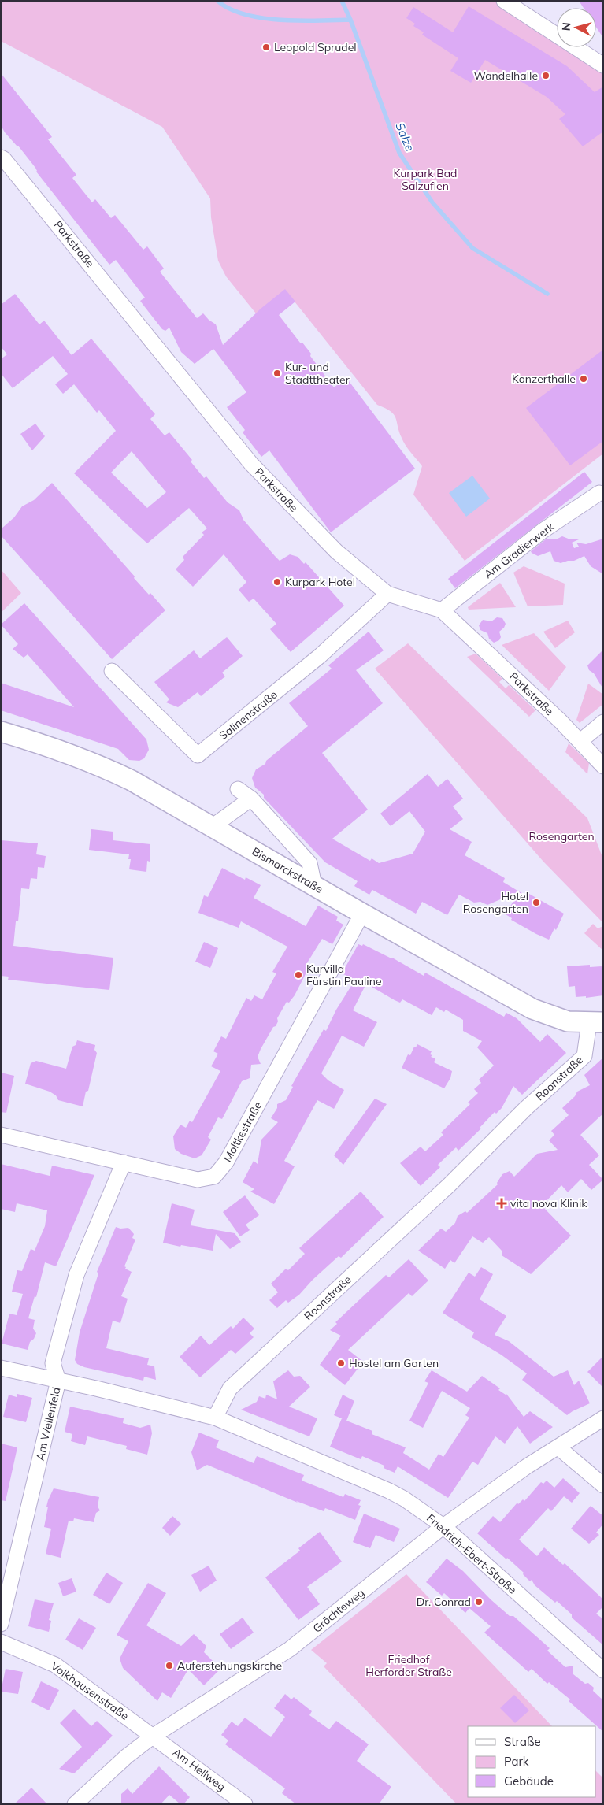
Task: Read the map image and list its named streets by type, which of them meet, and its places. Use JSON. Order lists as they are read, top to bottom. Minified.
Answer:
{"streets":{"main road":["Bismarckstraße"],"street":["Parkstraße","Am Gradierwerk","Salinenstraße","Roonstraße","Moltkestraße","Am Wellenfeld","Friedrich-Ebert-Straße","Gröchteweg","Volkhausenstraße","Am Hellweg"]},"crossings":[["Parkstraße","Am Gradierwerk"],["Parkstraße","Salinenstraße"],["Bismarckstraße","Roonstraße"],["Bismarckstraße","Moltkestraße"],["Roonstraße","Friedrich-Ebert-Straße"],["Moltkestraße","Am Wellenfeld"],["Friedrich-Ebert-Straße","Gröchteweg"],["Gröchteweg","Volkhausenstraße"],["Gröchteweg","Am Hellweg"],["Volkhausenstraße","Am Hellweg"]],"water":["Salze"],"parks":["Kurpark Bad Salzuflen","Rosengarten","Friedhof Herforder Straße"],"places":{"other":["Leopold Sprudel","Wandelhalle","Kur- und Stadttheater","Konzerthalle","Kurpark Hotel","Hotel Rosengarten","Kurvilla Fürstin Pauline","Hostel am Garten","Dr. Conrad","Auferstehungskirche"],"health":["vita nova Klinik"]},"legend":["Straße","Park","Gebäude"],"north":"left"}
